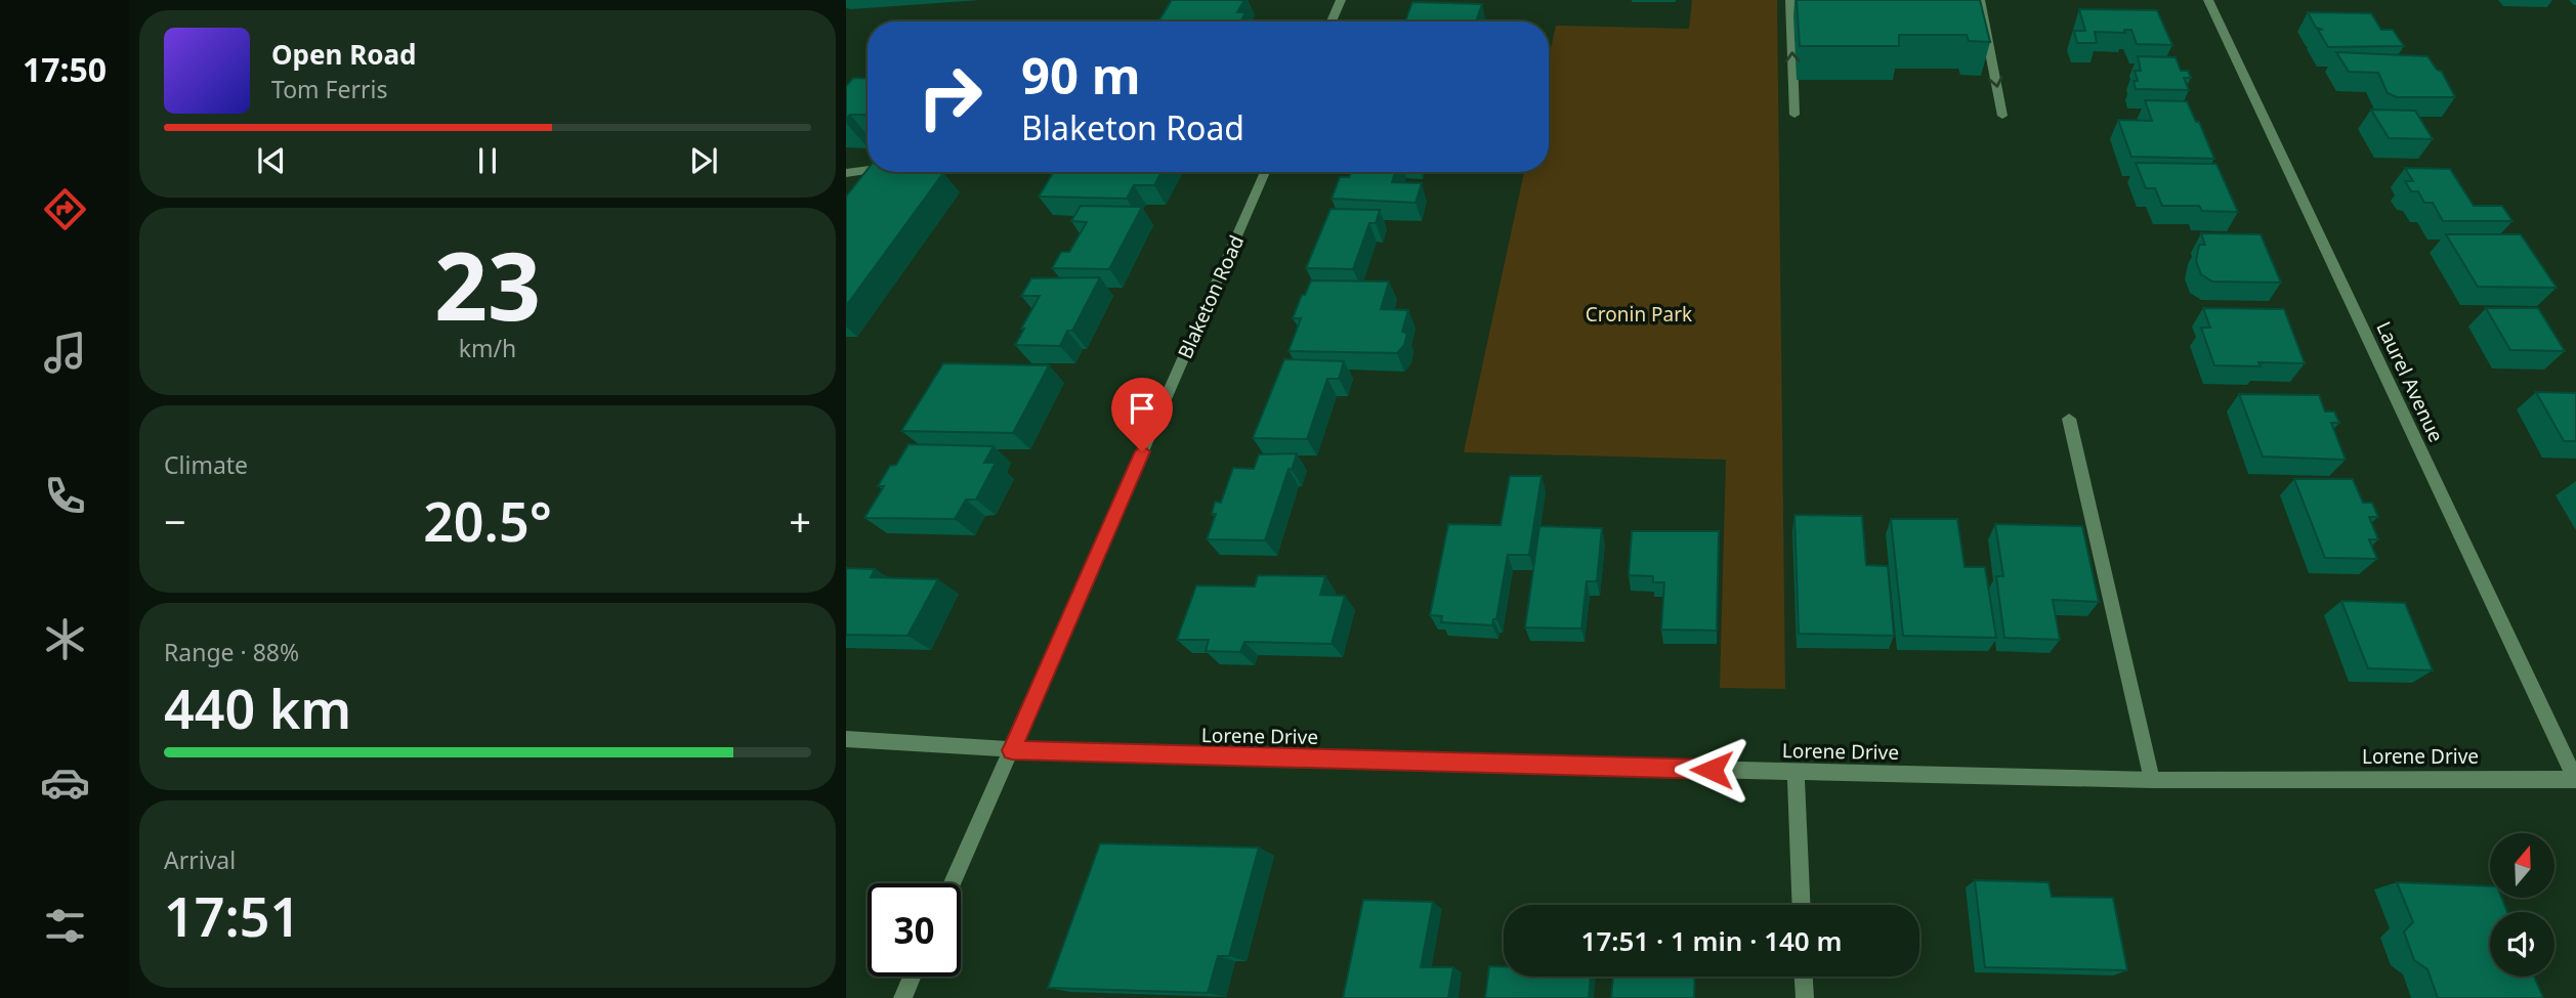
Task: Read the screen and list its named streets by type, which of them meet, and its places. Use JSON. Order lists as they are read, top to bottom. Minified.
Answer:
{"streets":{"street":["Blaketon Road","Laurel Avenue","Lorene Drive"]},"crossings":[["Blaketon Road","Lorene Drive"],["Laurel Avenue","Lorene Drive"]],"parks":["Cronin Park"],"north":"top","page":{"tabs":"17:50","turn":["90 m","Blaketon Road"],"song":["Open Road","Tom Ferris"],"tile":[["23","km/h"],"Climate",["Range · 88%","440 km"],["Arrival","17:51"]],"heat":["−","20.5°","+"],"limit":"30","trip":"17:51 · 1 min · 140 m"}}
